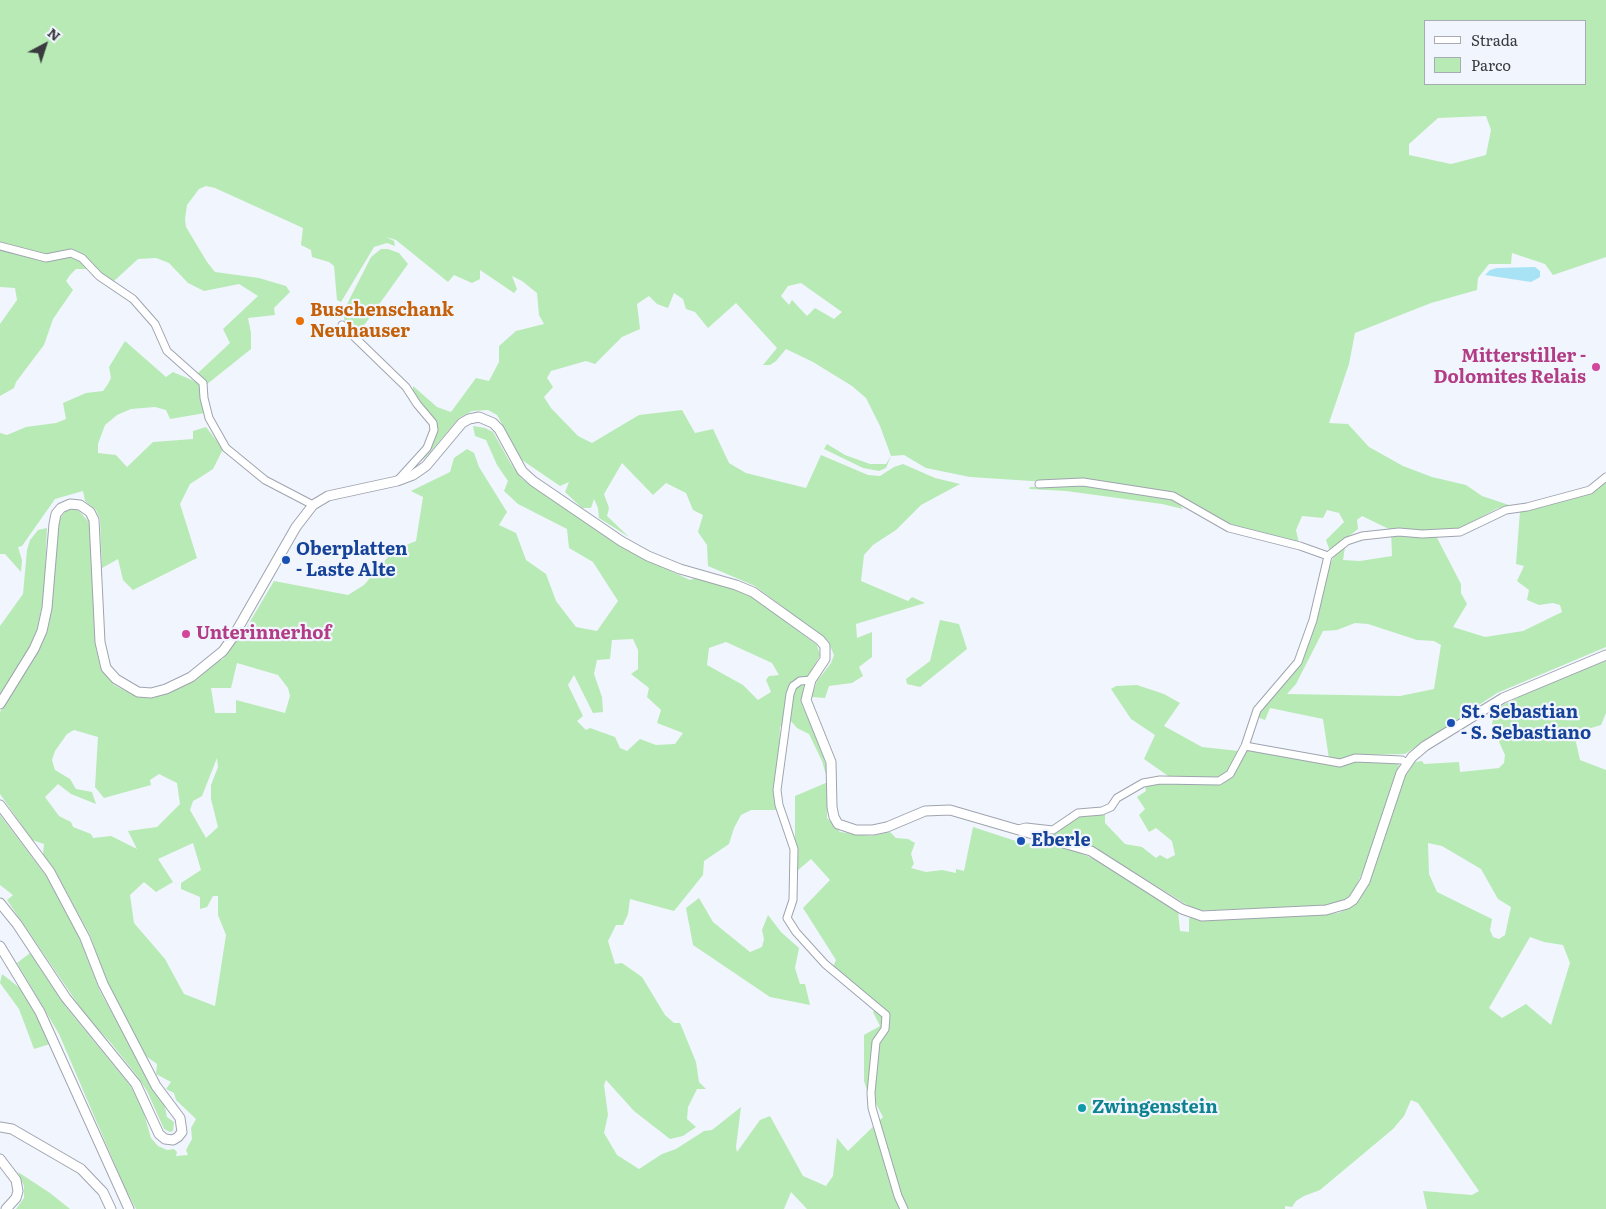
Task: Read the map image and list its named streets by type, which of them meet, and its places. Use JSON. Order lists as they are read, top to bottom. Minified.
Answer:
{"places":["Buschenschank Neuhauser","Mitterstiller - Dolomites Relais","Oberplatten - Laste Alte","Unterinnerhof","St. Sebastian - S. Sebastiano","Eberle","Zwingenstein"],"legend":["Strada","Parco"],"north":"top right"}
